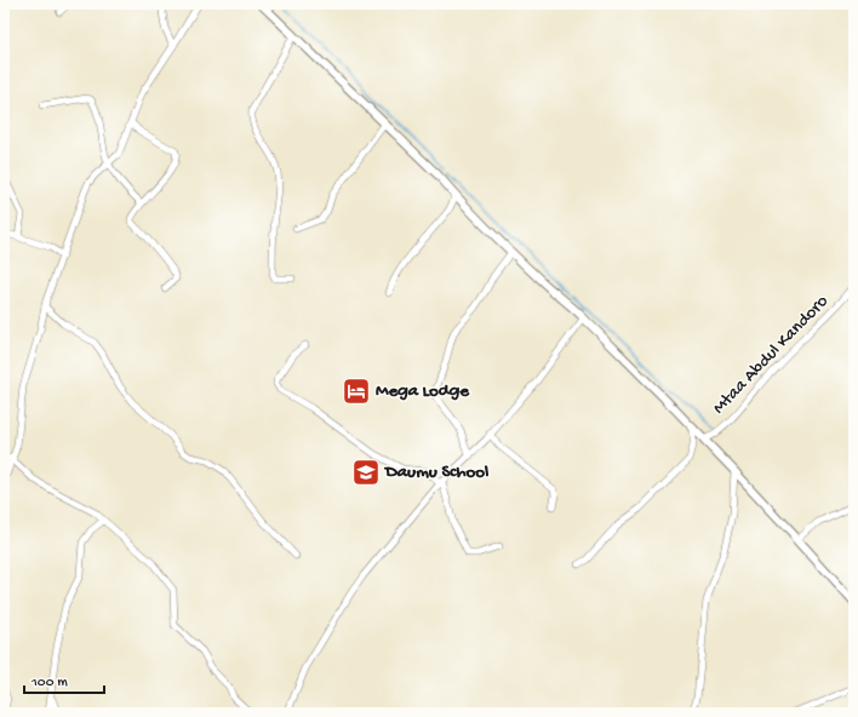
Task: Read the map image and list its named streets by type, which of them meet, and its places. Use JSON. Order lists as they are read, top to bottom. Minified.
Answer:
{"streets":{"street":["Mtaa Abdul Kandoro"]},"places":{"hotel":["Mega Lodge"],"school or university":["Daumu School"]},"scale_bar":"100 m"}
